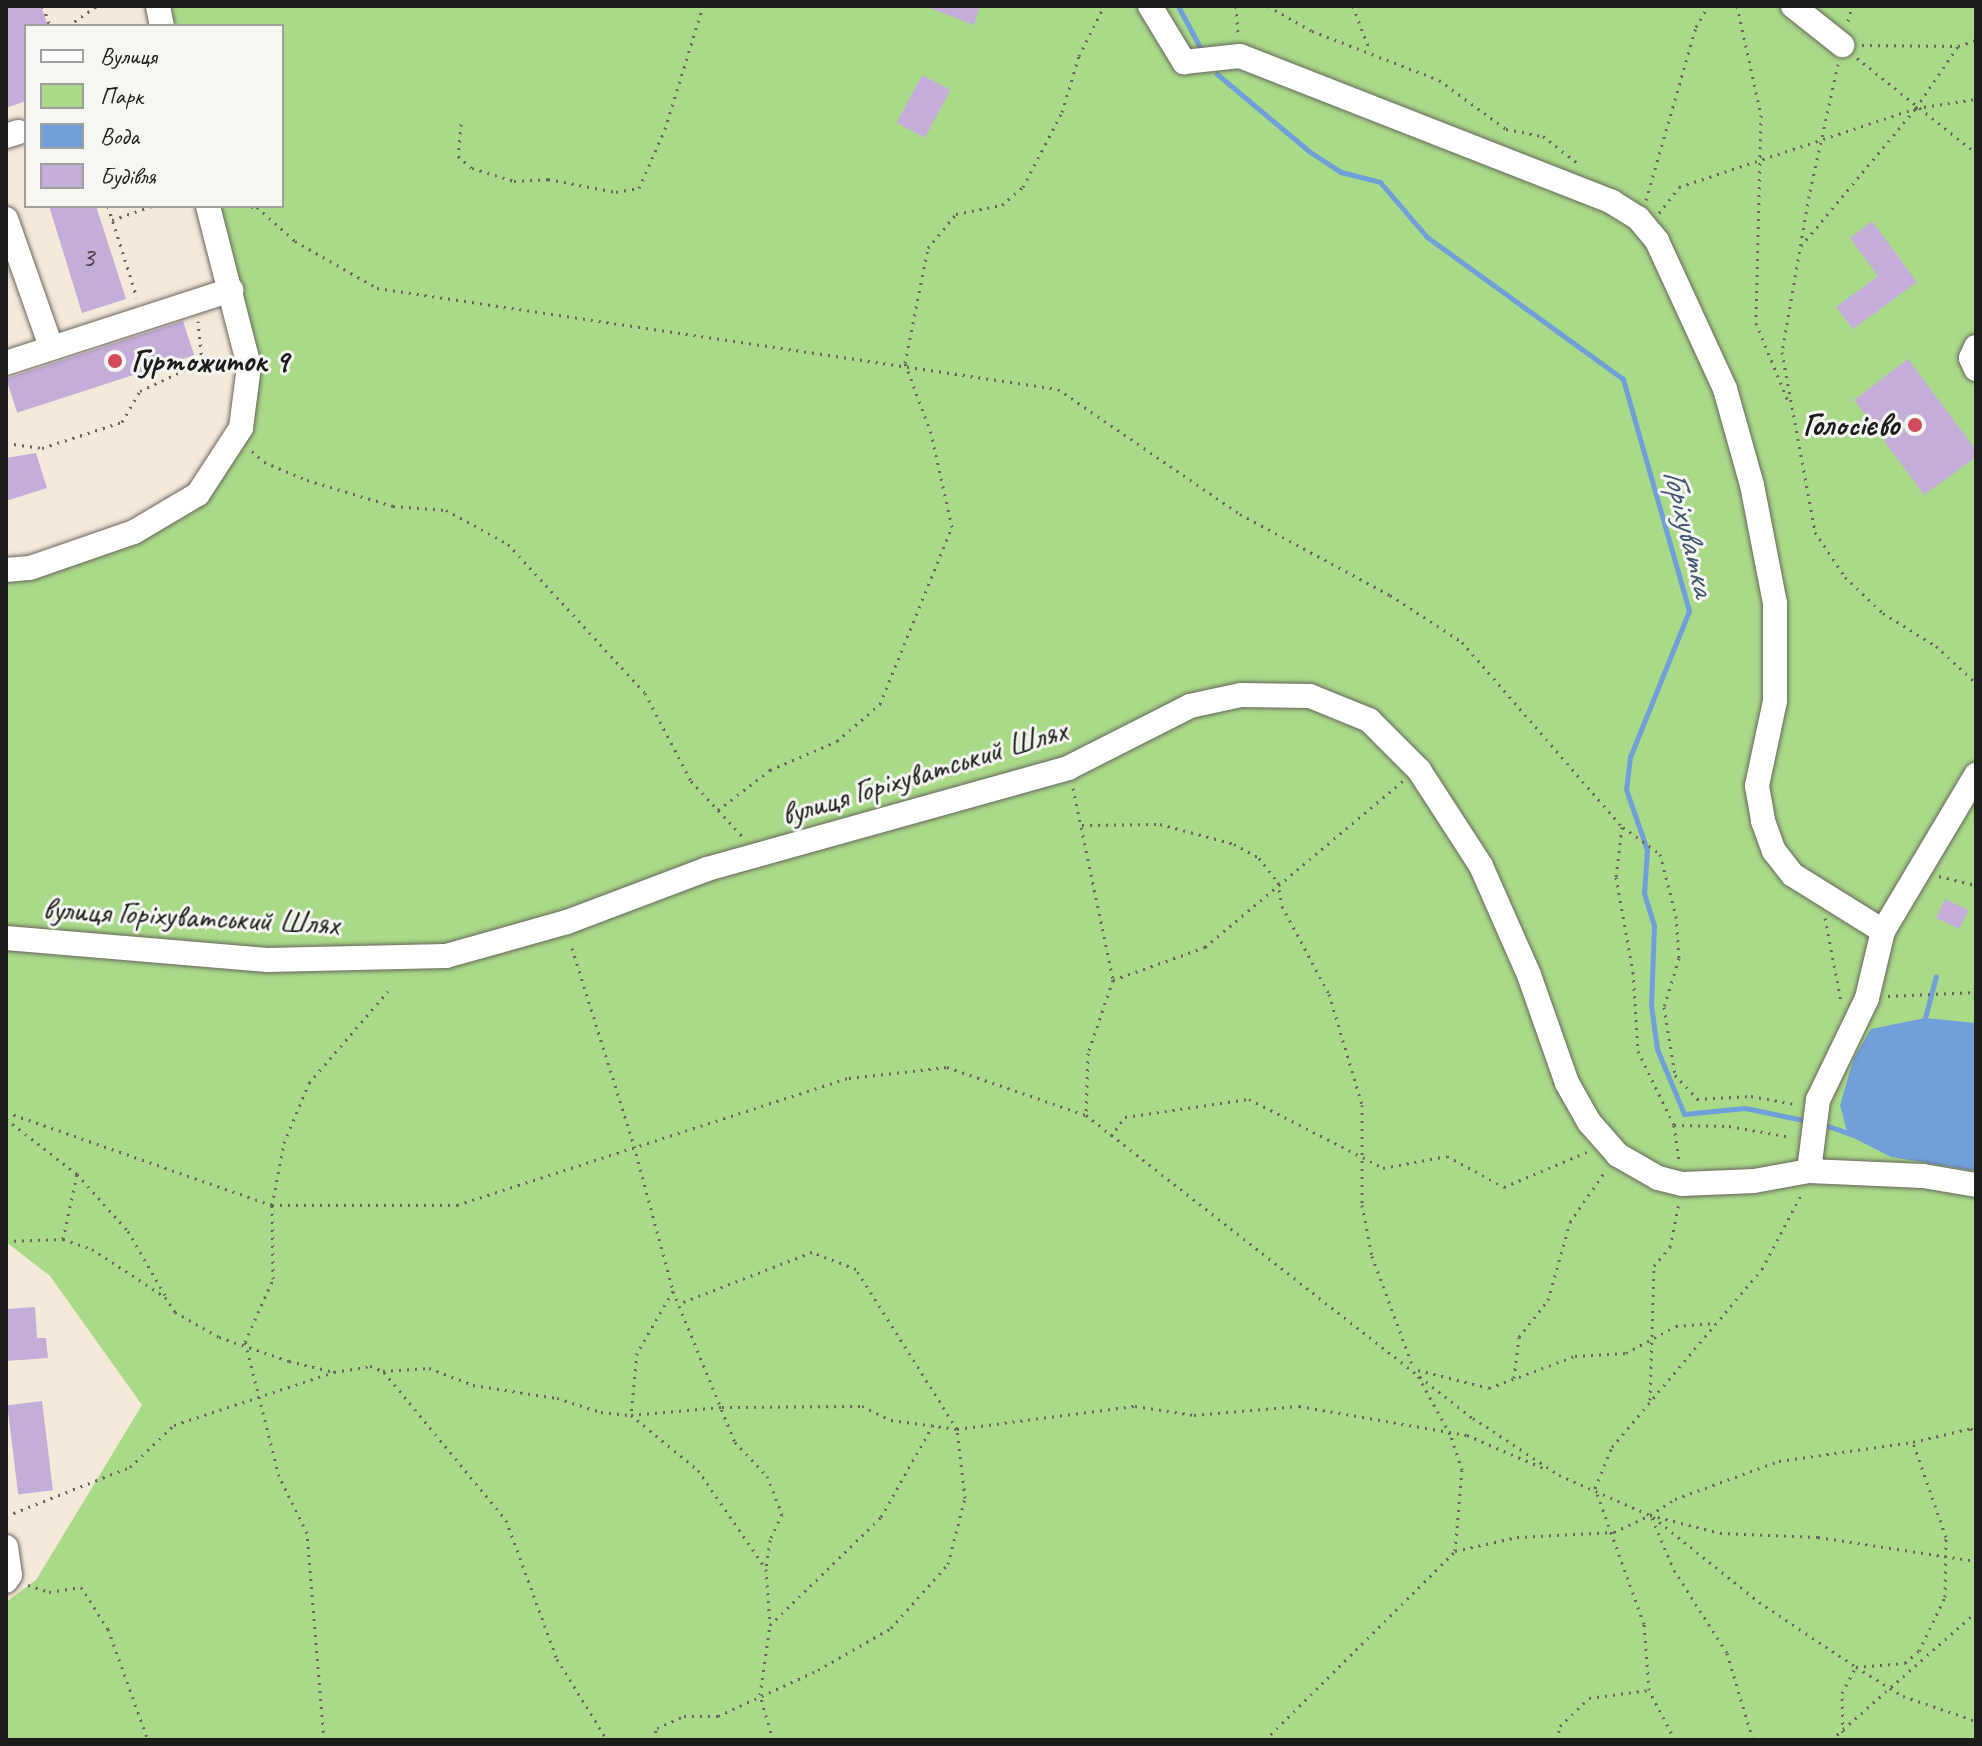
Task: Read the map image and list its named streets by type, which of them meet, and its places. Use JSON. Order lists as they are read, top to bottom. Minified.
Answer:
{"streets":{"street":["вулиця Горіхуватський Шлях"]},"water":["Горіхуватка"],"places":["Гуртожиток 9","Голосієво"],"house_numbers":["3"],"legend":["Вулиця","Парк","Вода","Будівля"]}
